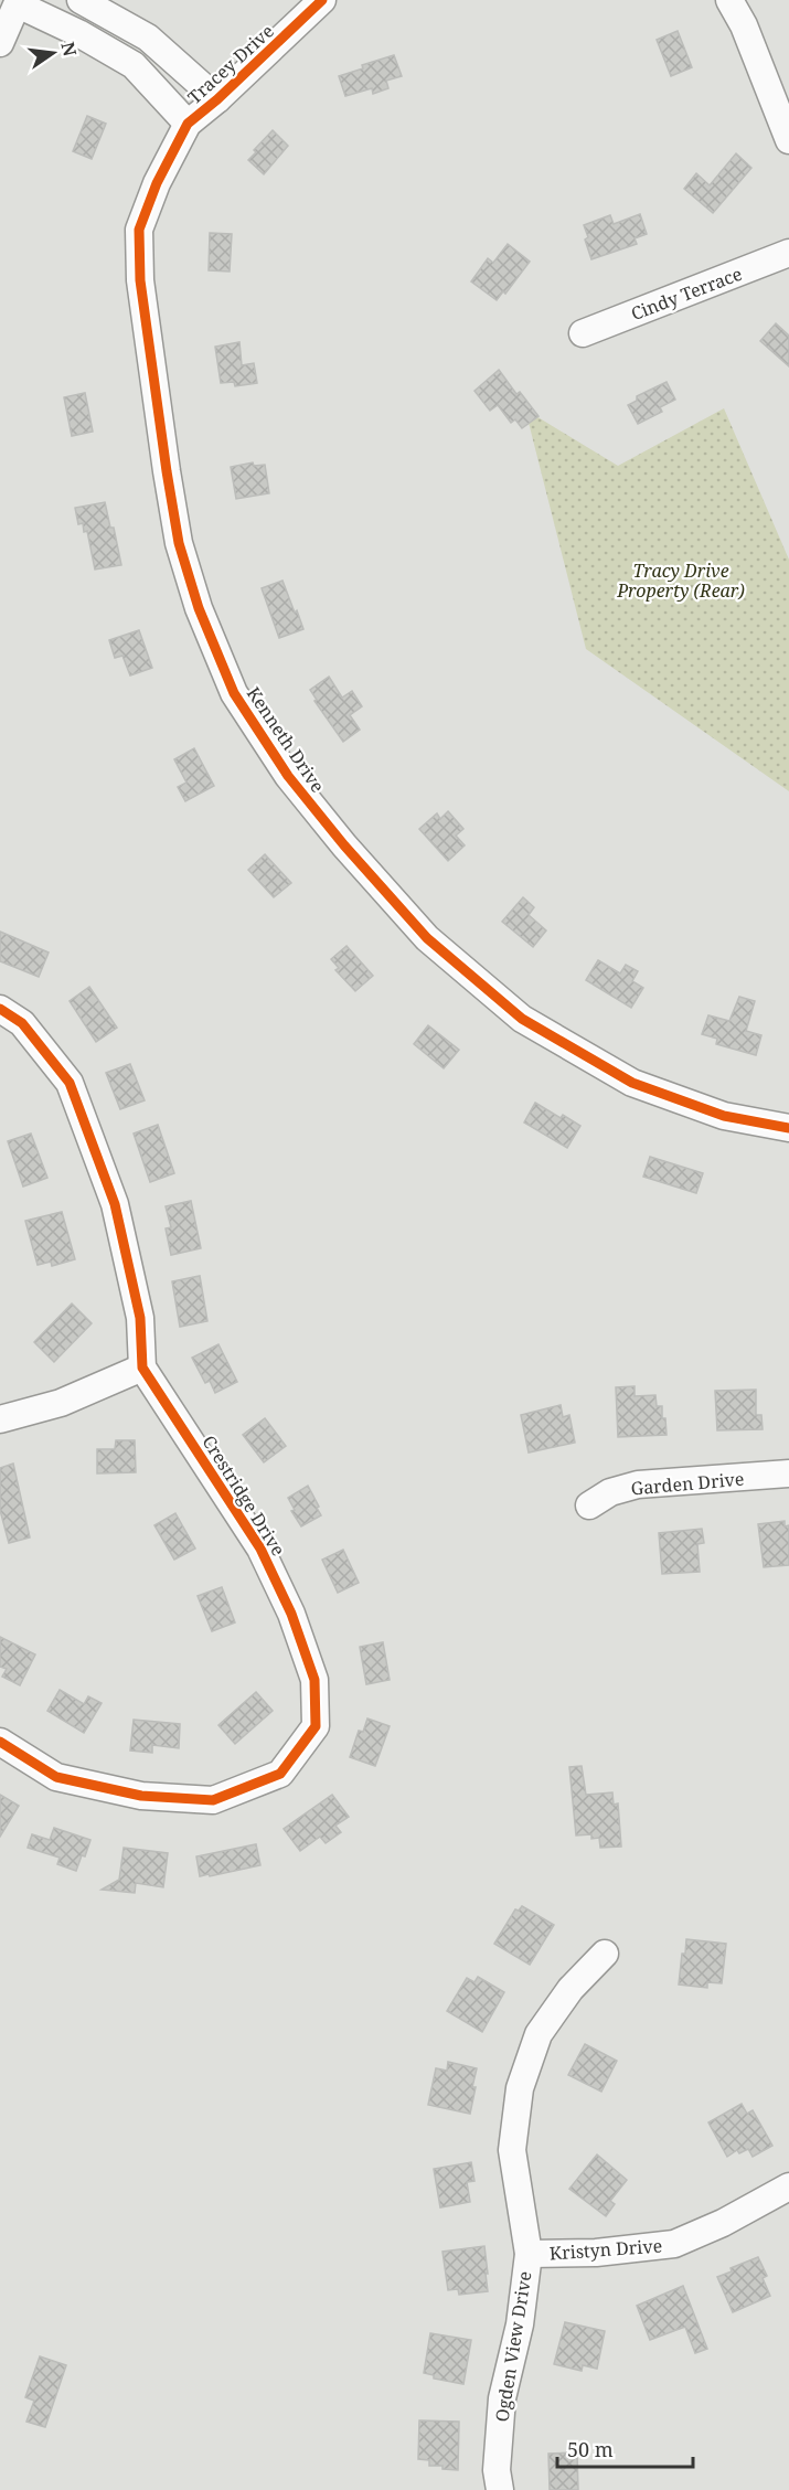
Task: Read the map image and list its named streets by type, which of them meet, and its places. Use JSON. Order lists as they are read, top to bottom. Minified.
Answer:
{"streets":{"street":["Tracey Drive","Cindy Terrace","Kenneth Drive","Garden Drive","Crestridge Drive","Kristyn Drive","Ogden View Drive"]},"crossings":[["Tracey Drive","Kenneth Drive"],["Kristyn Drive","Ogden View Drive"]],"parks":["Tracy Drive Property (Rear)"],"scale_bar":"50 m","north":"right"}
